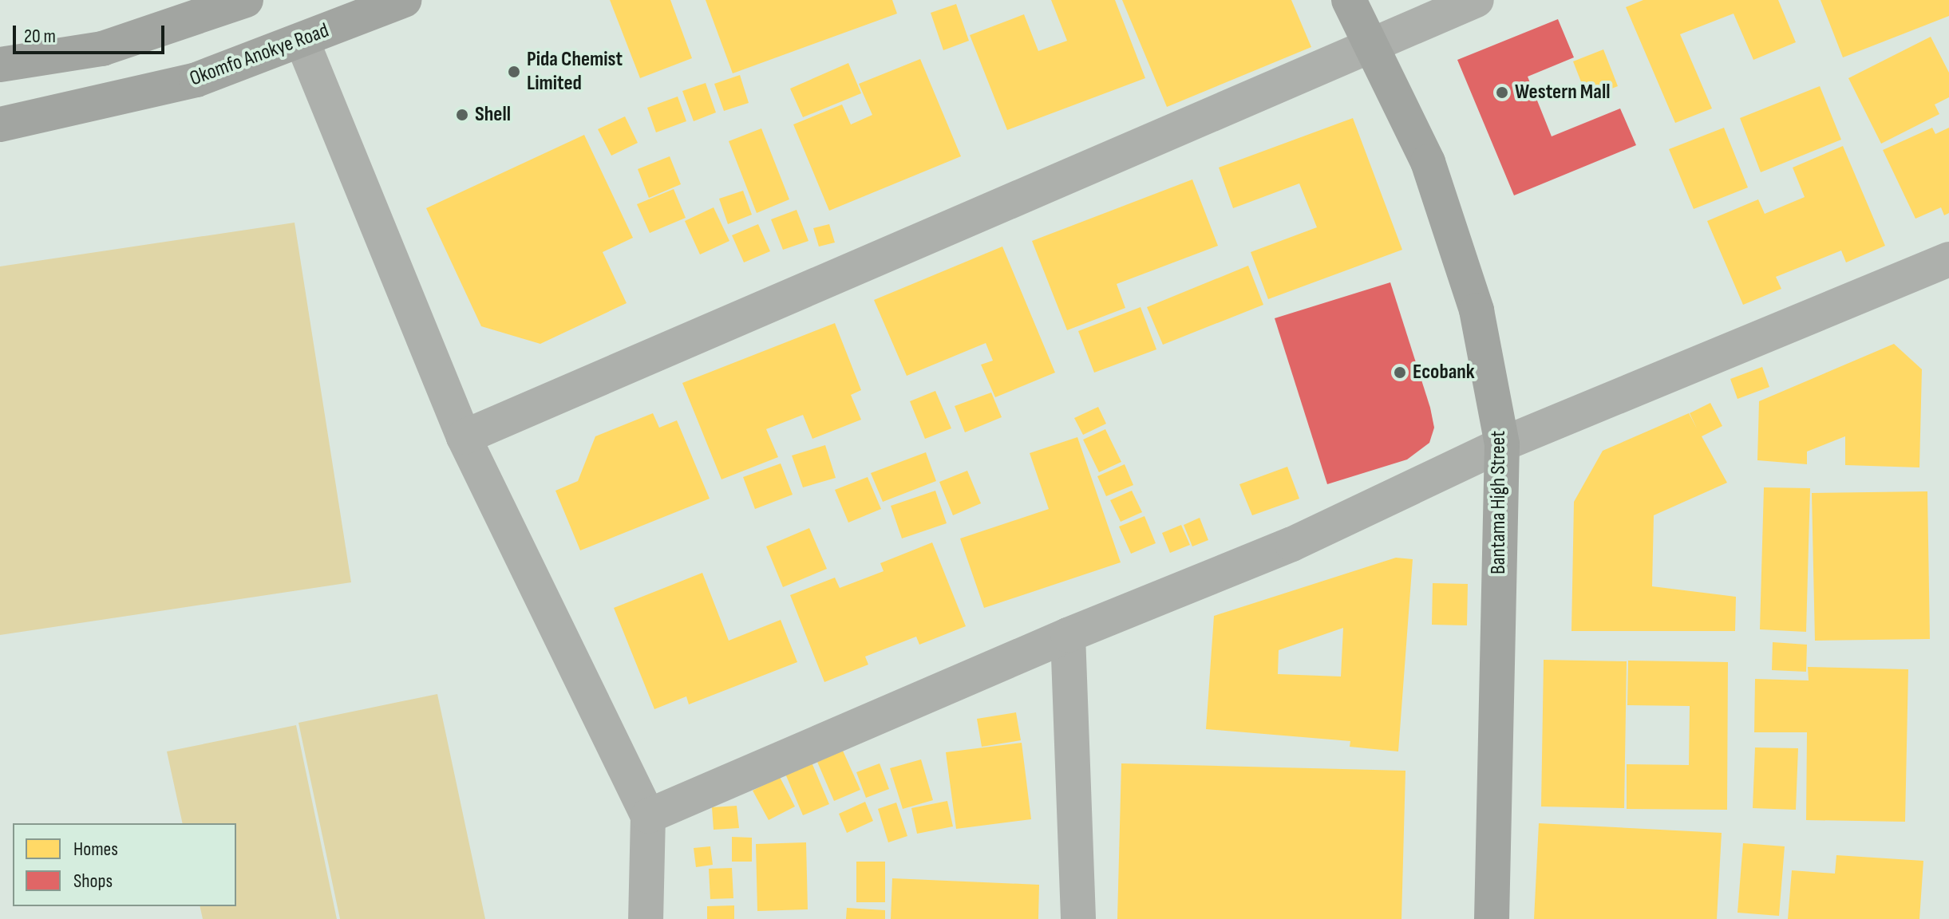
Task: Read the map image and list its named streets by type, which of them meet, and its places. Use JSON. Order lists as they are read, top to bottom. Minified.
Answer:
{"streets":{"main road":["Okomfo Anokye Road","Bantama High Street"]},"places":["Pida Chemist Limited","Western Mall","Shell","Ecobank"],"legend":["Homes","Shops"],"scale_bar":"20 m"}
